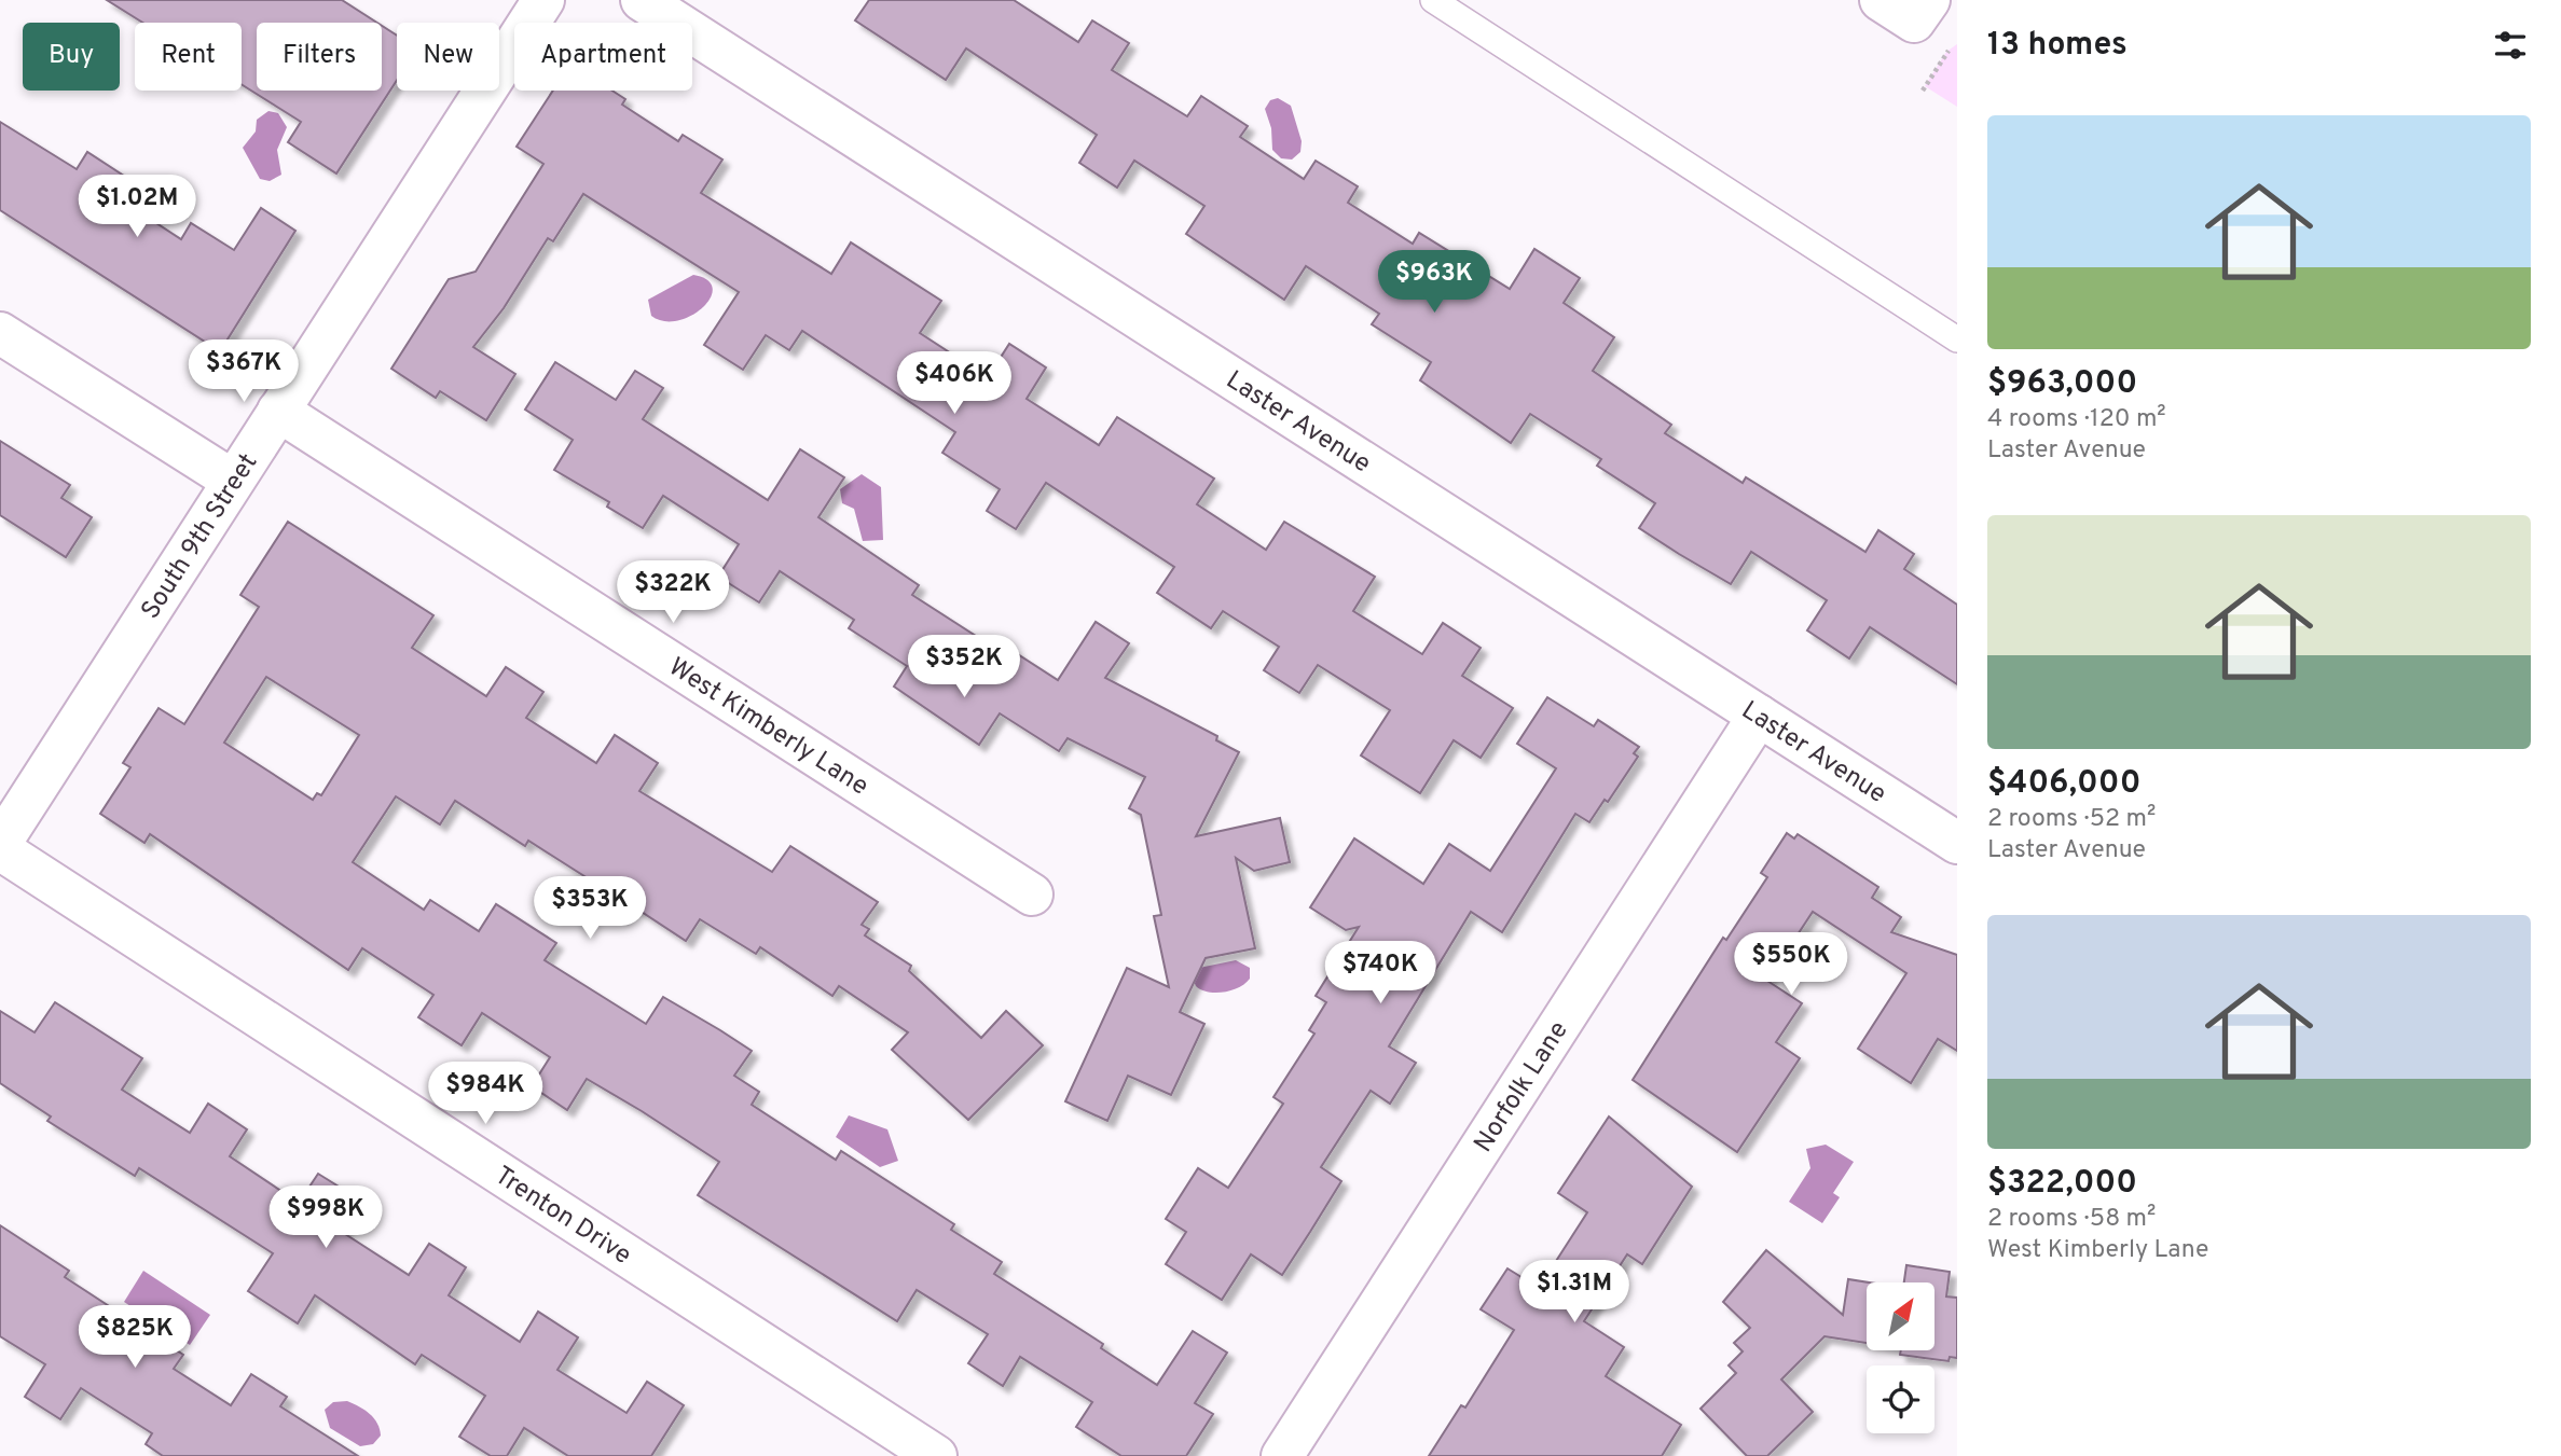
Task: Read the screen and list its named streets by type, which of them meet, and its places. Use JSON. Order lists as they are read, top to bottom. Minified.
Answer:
{"streets":{"street":["Laster Avenue","South 9th Street","West Kimberly Lane","Norfolk Lane","Trenton Drive"]},"crossings":[["Laster Avenue","Norfolk Lane"],["South 9th Street","West Kimberly Lane"],["South 9th Street","Trenton Drive"]],"north":"top right","page":{"heading":"13 homes","chip":["Buy","Rent","Filters","New","Apartment"],"list":[{"name":"$963,000","note":"4 rooms · 120 m² · Laster Avenue"},{"name":"$406,000","note":"2 rooms · 52 m² · Laster Avenue"},{"name":"$322,000","note":"2 rooms · 58 m² · West Kimberly Lane"}],"price":["$1.02M","$963K","$367K","$406K","$322K","$352K","$353K","$550K","$740K","$984K","$998K","$1.31M","$825K"]}}
